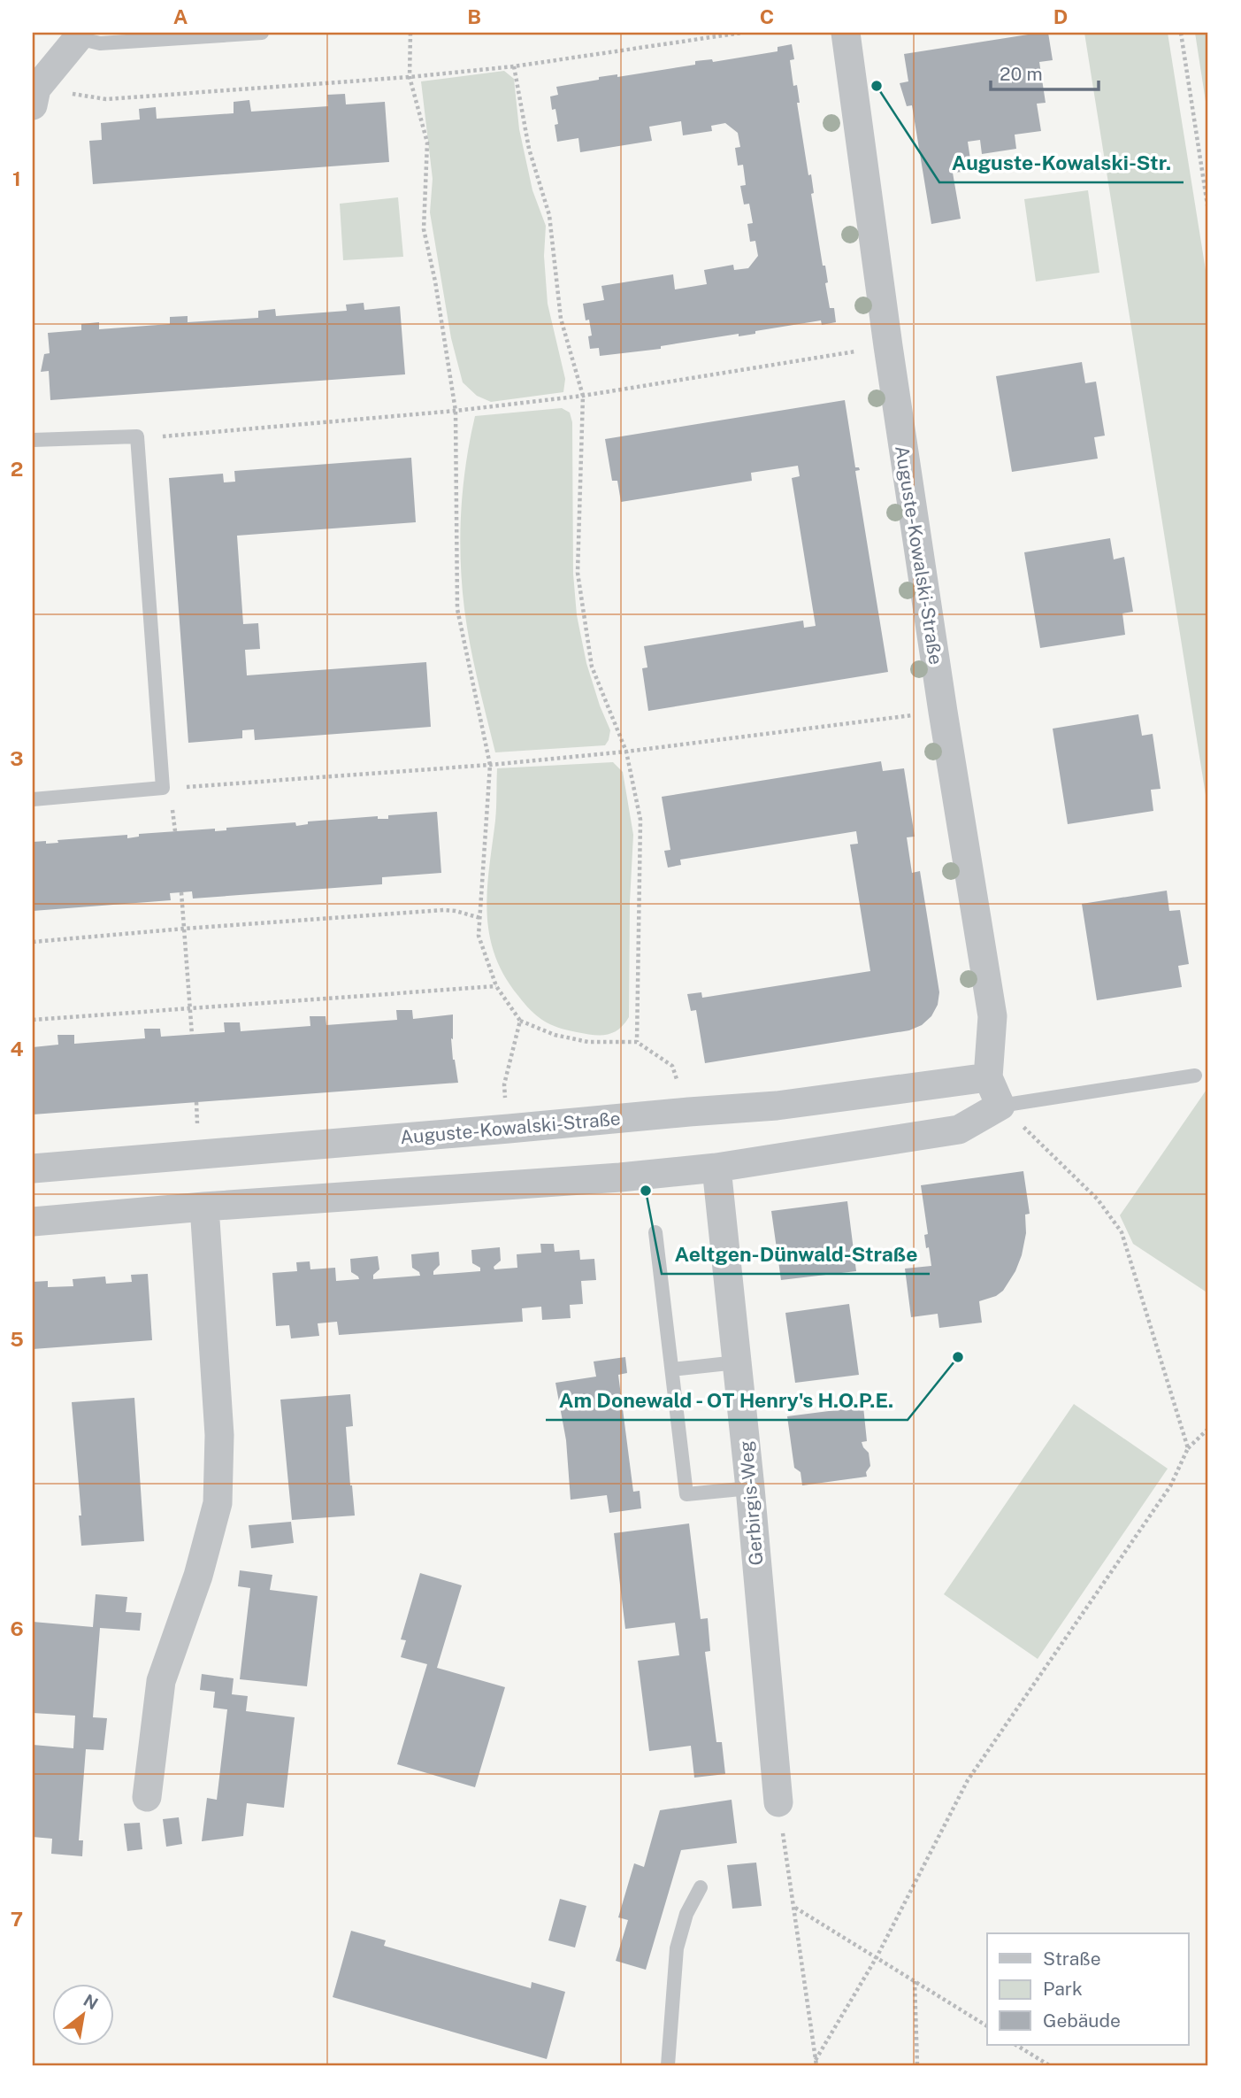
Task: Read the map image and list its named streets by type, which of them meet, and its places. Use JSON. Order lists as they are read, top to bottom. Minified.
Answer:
{"streets":{"street":["Auguste-Kowalski-Straße","Gerbirgis-Weg"]},"places":["Auguste-Kowalski-Str.","Aeltgen-Dünwald-Straße","Am Donewald - OT Henry's H.O.P.E."],"legend":["Straße","Park","Gebäude"],"scale_bar":"20 m","north":"top right","grid":{"columns":["A","B","C","D"],"rows":["1","2","3","4","5","6","7"]}}
